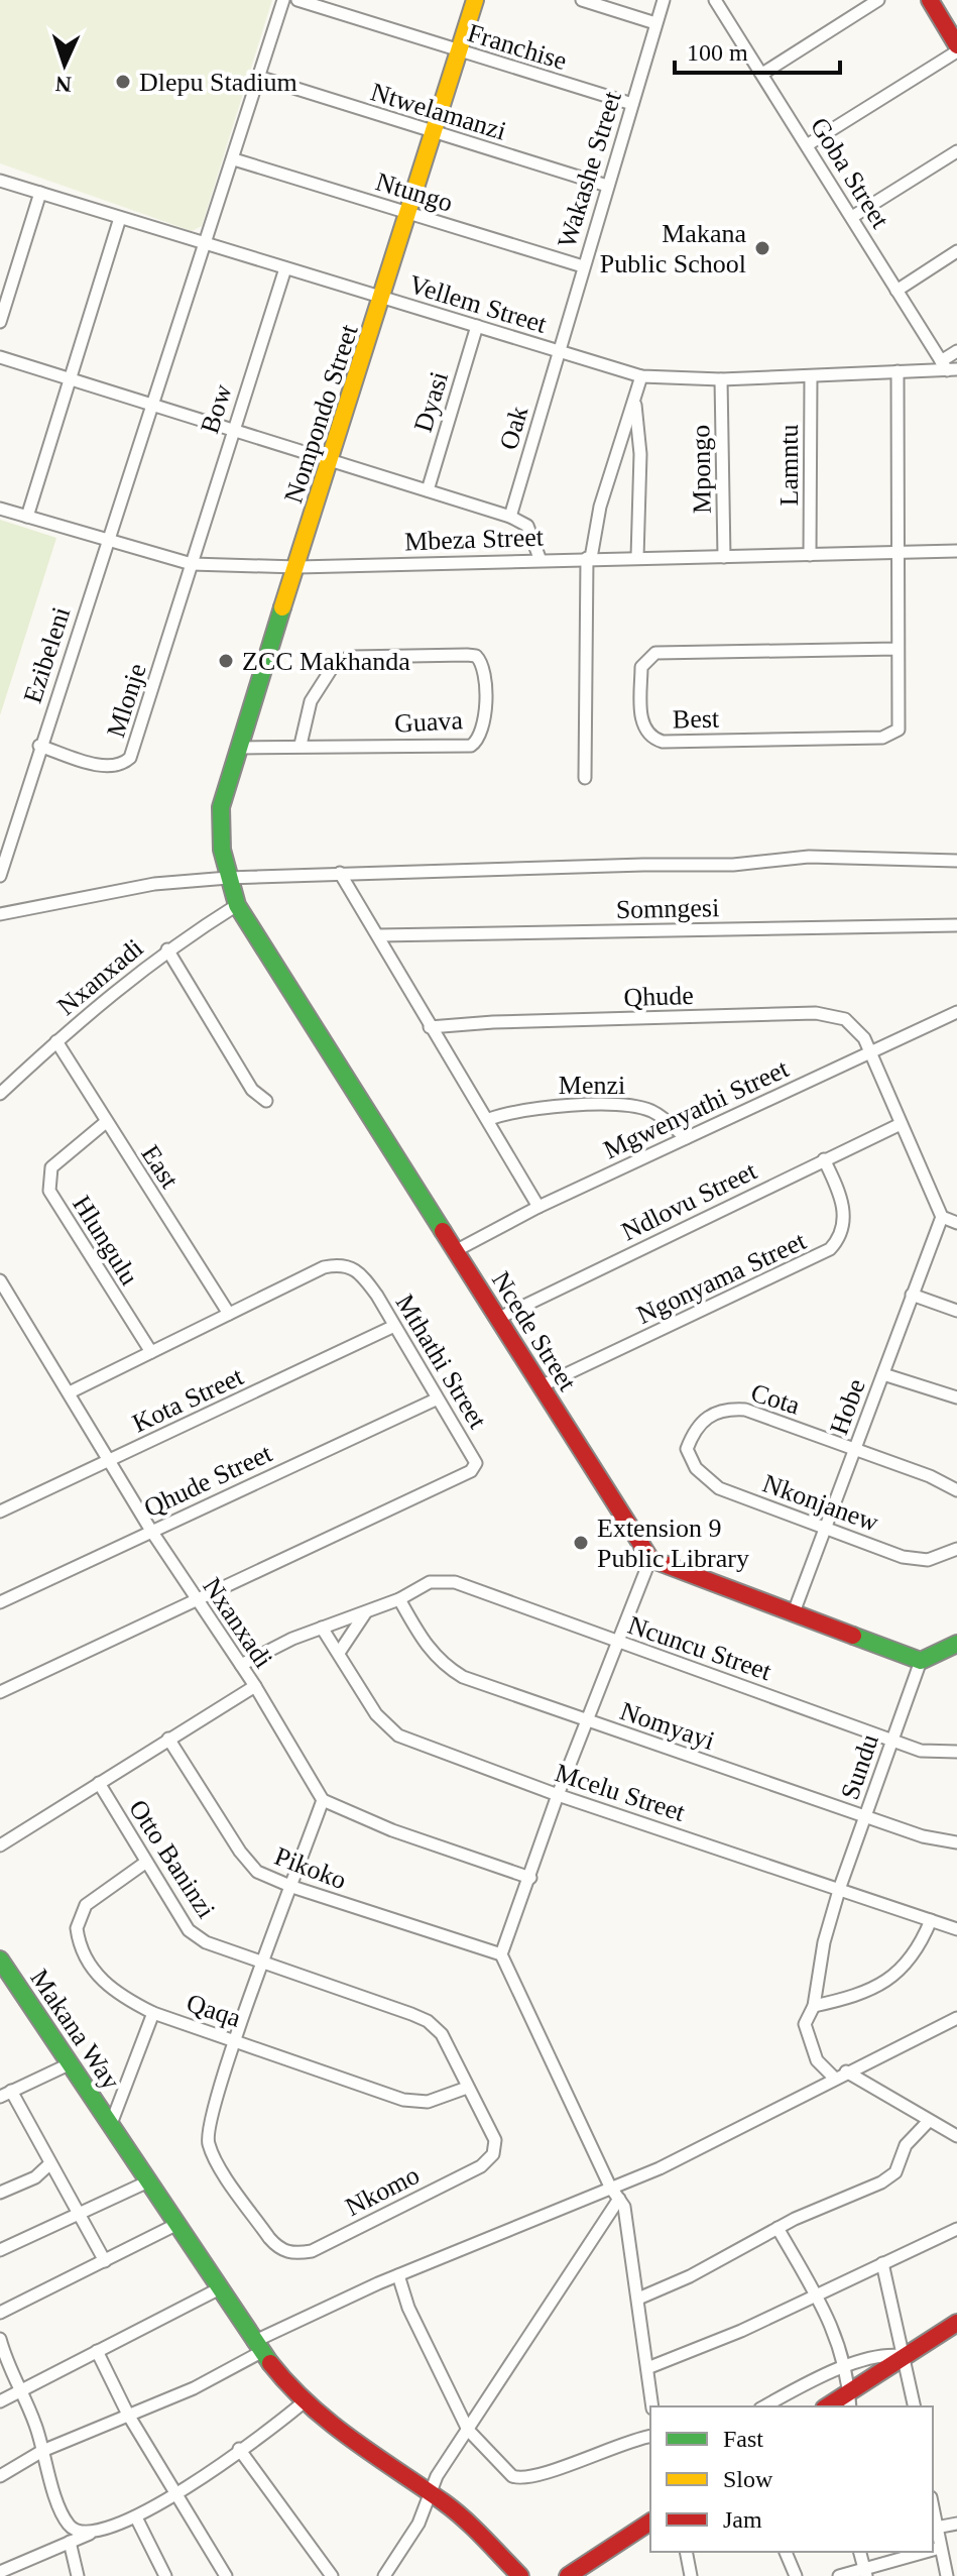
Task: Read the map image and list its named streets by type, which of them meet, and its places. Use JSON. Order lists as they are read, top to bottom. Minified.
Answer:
{"streets":{"street":["Franchise","Ntwelamanzi","Wakashe Street","Goba Street","Ntungo","Vellem Street","Dyasi","Bow","Nompondo Street","Oak","Lamntu","Mpongo","Mbeza Street","Ezibeleni","Mlonje","Best","Guava","Somngesi","Nxanxadi","Qhude","Menzi","Mgwenyathi Street","East","Ndlovu Street","Hlungulu","Ngonyama Street","Ncede Street","Mthathi Street","Cota","Kota Street","Hobe","Qhude Street","Nkonjanew","Ncuncu Street","Nomyayi","Sundu","Mcelu Street","Otto Baninzi","Pikoko","Qaqa","Makana Way","Nkomo"]},"crossings":[["Franchise","Wakashe Street"],["Franchise","Nompondo Street"],["Ntwelamanzi","Wakashe Street"],["Ntwelamanzi","Nompondo Street"],["Ntwelamanzi","Ezibeleni"],["Wakashe Street","Ntungo"],["Wakashe Street","Vellem Street"],["Wakashe Street","Oak"],["Goba Street","Vellem Street"],["Ntungo","Nompondo Street"],["Ntungo","Ezibeleni"],["Vellem Street","Dyasi"],["Vellem Street","Bow"],["Vellem Street","Nompondo Street"],["Vellem Street","Oak"],["Vellem Street","Lamntu"],["Vellem Street","Mpongo"],["Vellem Street","Ezibeleni"],["Vellem Street","Best"],["Bow","Mbeza Street"],["Bow","Mlonje"],["Nompondo Street","Mbeza Street"],["Nompondo Street","Guava"],["Nompondo Street","Ncede Street"],["Lamntu","Mbeza Street"],["Mpongo","Mbeza Street"],["Mbeza Street","Ezibeleni"],["Mbeza Street","Mlonje"],["Mbeza Street","Best"],["Ezibeleni","Mlonje"],["Nxanxadi","East"],["Nxanxadi","Ncede Street"],["Nxanxadi","Mthathi Street"],["Nxanxadi","Kota Street"],["Nxanxadi","Qhude Street"],["Nxanxadi","Nkomo"],["Qhude","Mgwenyathi Street"],["Qhude","Ndlovu Street"],["Qhude","Hobe"],["Menzi","Mgwenyathi Street"],["Mgwenyathi Street","Ncede Street"],["East","Hlungulu"],["East","Mthathi Street"],["Ndlovu Street","Ngonyama Street"],["Ndlovu Street","Ncede Street"],["Hlungulu","Mthathi Street"],["Ngonyama Street","Ncede Street"],["Mthathi Street","Kota Street"],["Mthathi Street","Qhude Street"],["Cota","Hobe"],["Cota","Nkonjanew"],["Hobe","Nkonjanew"],["Ncuncu Street","Nomyayi"],["Ncuncu Street","Sundu"],["Nomyayi","Sundu"],["Sundu","Mcelu Street"],["Otto Baninzi","Qaqa"],["Otto Baninzi","Nkomo"],["Pikoko","Nkomo"],["Qaqa","Nkomo"]],"places":["Dlepu Stadium","Makana Public School","ZCC Makhanda","Extension 9 Public Library"],"legend":["Fast","Slow","Jam"],"scale_bar":"100 m","north":"bottom"}
